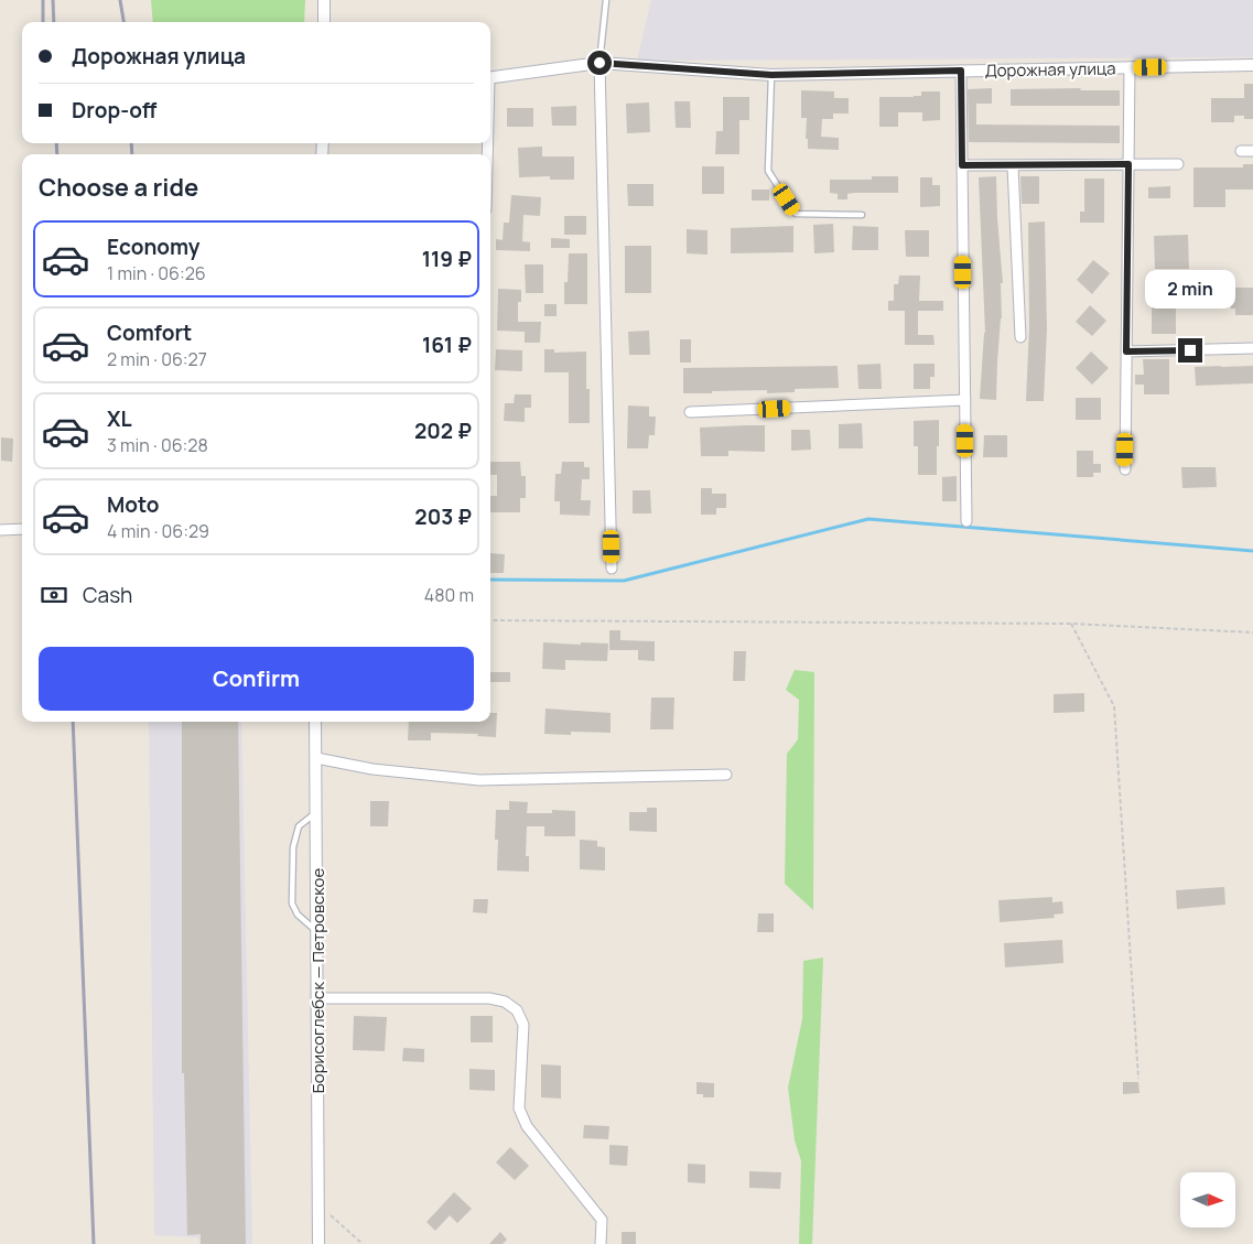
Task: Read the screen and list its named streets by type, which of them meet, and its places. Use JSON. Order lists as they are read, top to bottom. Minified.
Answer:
{"streets":{"street":["Дорожная улица","Борисоглебск — Петровское"]},"north":"right","page":{"banner":["Дорожная улица","Drop-off"],"heading":"Choose a ride","list":[{"name":"Economy","note":"1 min · 06:26","value":"119 ₽"},{"name":"Comfort","note":"2 min · 06:27","value":"161 ₽"},{"name":"XL","note":"3 min · 06:28","value":"202 ₽"},{"name":"Moto","note":"4 min · 06:29","value":"203 ₽"}],"bubble":"2 min","pay":["Cash","480 m"],"buttons":"Confirm"}}
